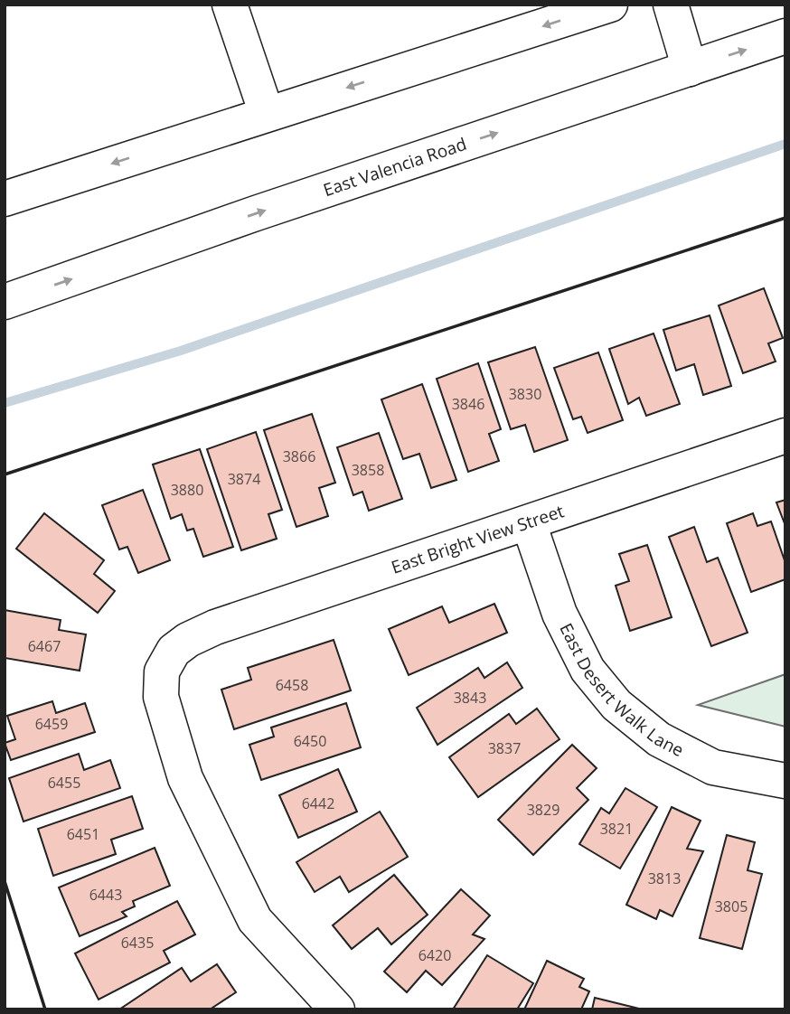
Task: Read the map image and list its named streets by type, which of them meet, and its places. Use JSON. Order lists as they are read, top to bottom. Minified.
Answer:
{"streets":{"main road":["East Valencia Road","East Bright View Street","East Desert Walk Lane"]},"crossings":[["East Bright View Street","East Desert Walk Lane"]],"house_numbers":["3830","3846","3866","3858","3874","3880","6467","6458","3843","6459","6450","3837","6455","6442","3829","3821","6451","3813","6443","3805","6435","6420"]}
